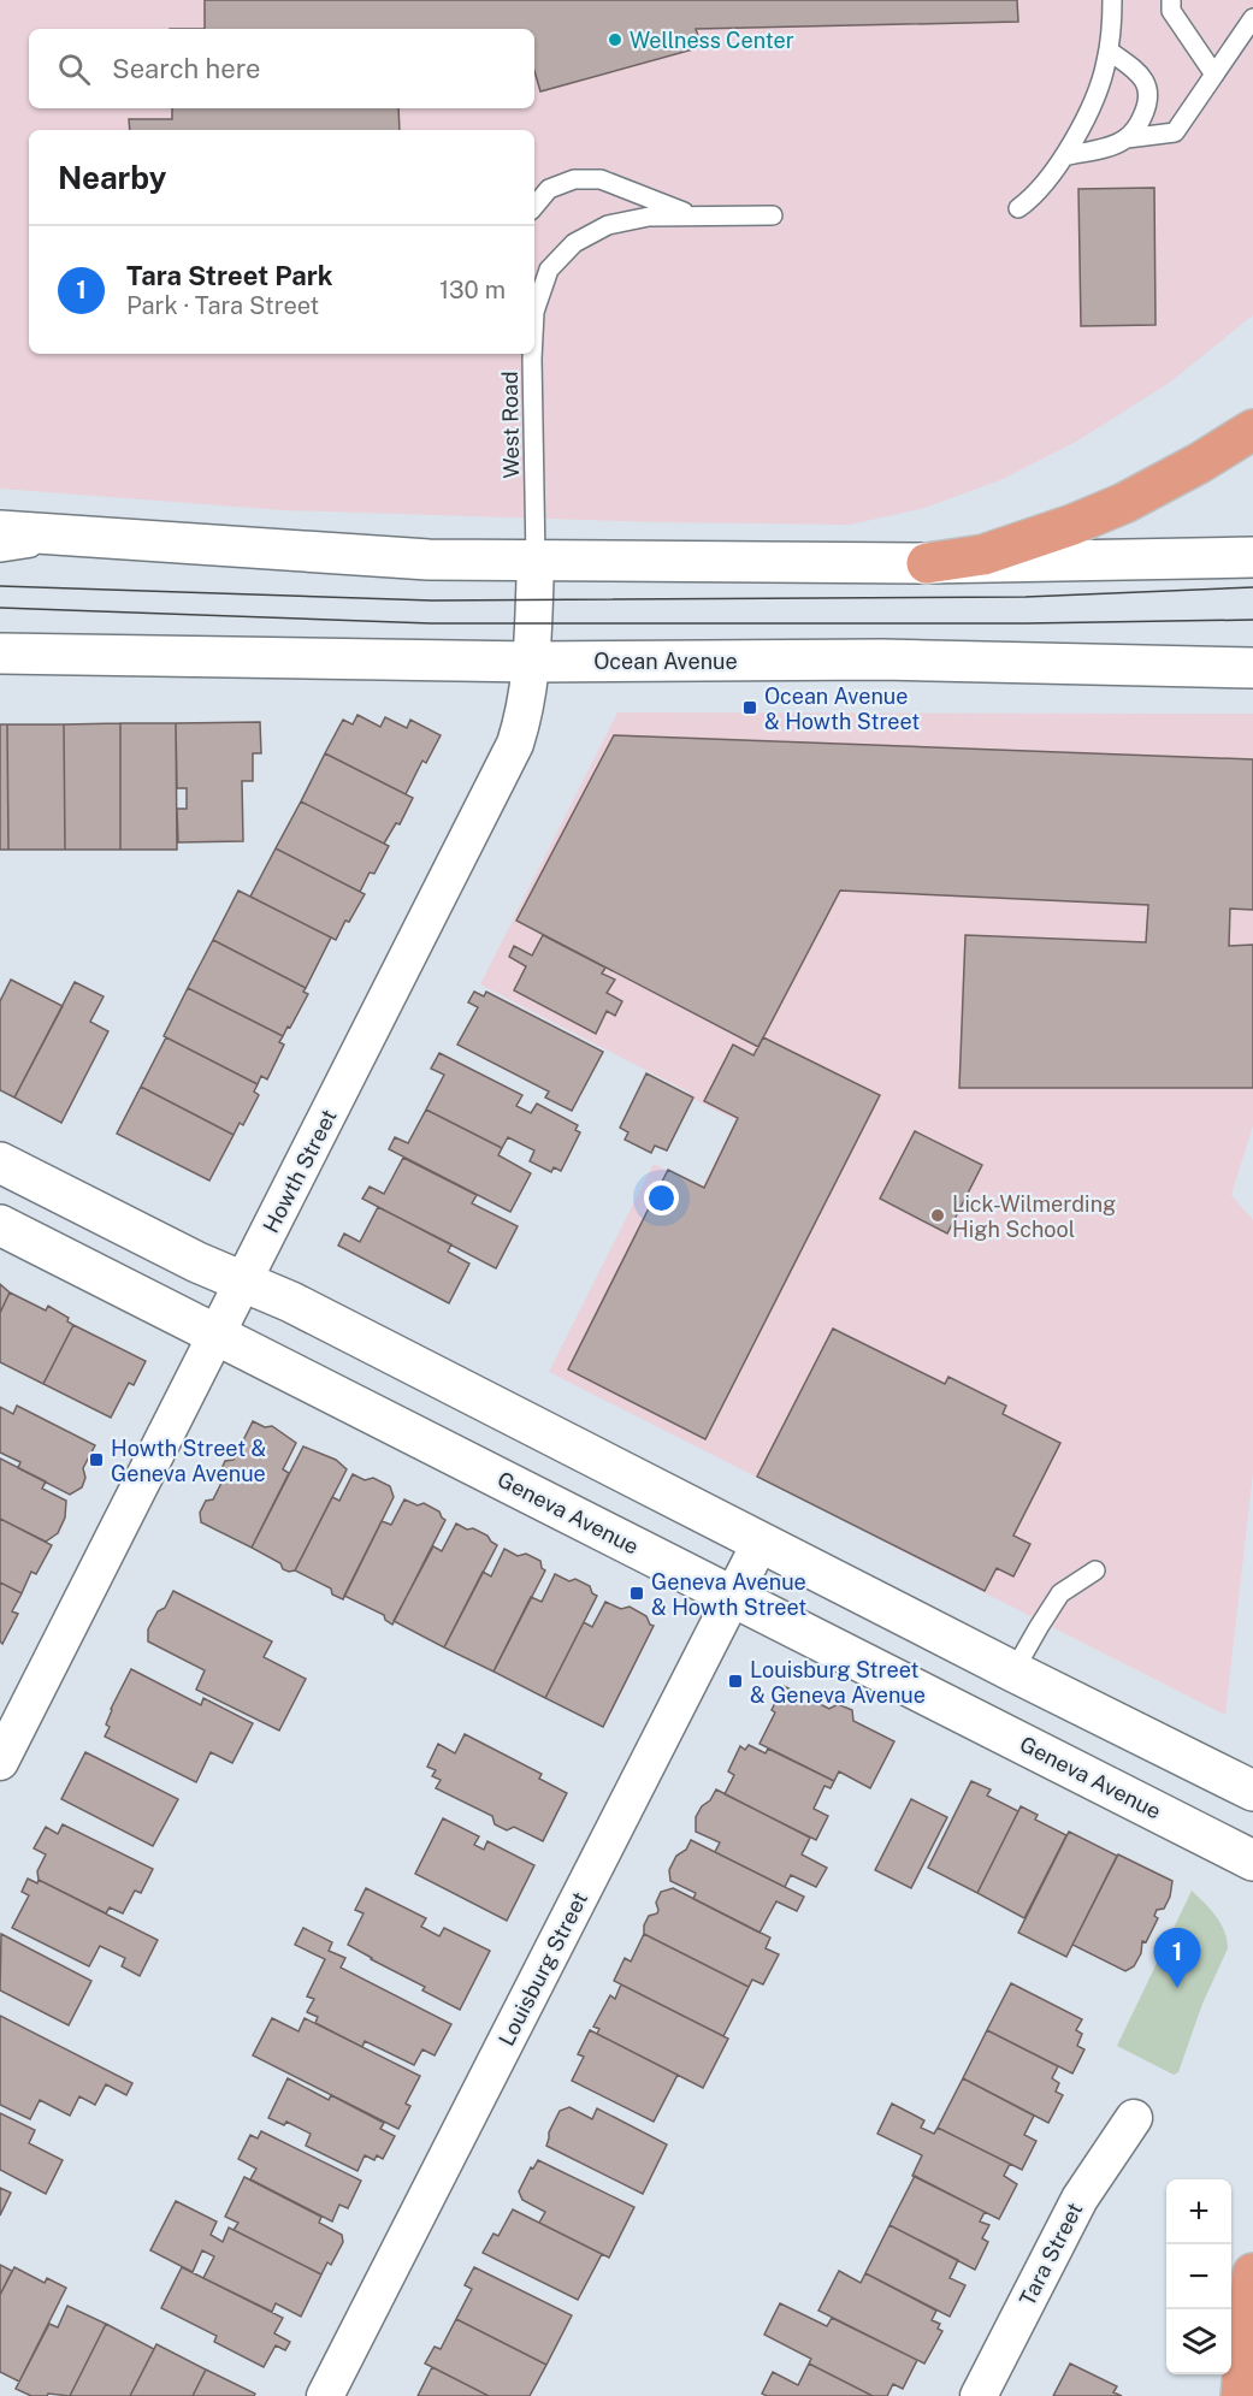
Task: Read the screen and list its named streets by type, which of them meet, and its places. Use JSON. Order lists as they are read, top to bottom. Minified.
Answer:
{"streets":{"main road":["Ocean Avenue","Geneva Avenue"],"street":["Howth Street","Louisburg Street","Tara Street"],"lane":["West Road"]},"crossings":[["West Road","Howth Street"],["Ocean Avenue","Howth Street"],["Howth Street","Geneva Avenue"],["Geneva Avenue","Louisburg Street"]],"places":{"other":["Wellness Center","Lick-Wilmerding High School"],"transit":["Ocean Avenue & Howth Street","Howth Street & Geneva Avenue","Geneva Avenue & Howth Street","Louisburg Street & Geneva Avenue"]},"page":{"search":"Search here","heading":"Nearby","list":[{"mark":"1","name":"Tara Street Park","note":"Park · Tara Street","value":"130 m"}],"pins":"1","map_buttons":["+","−"]}}
